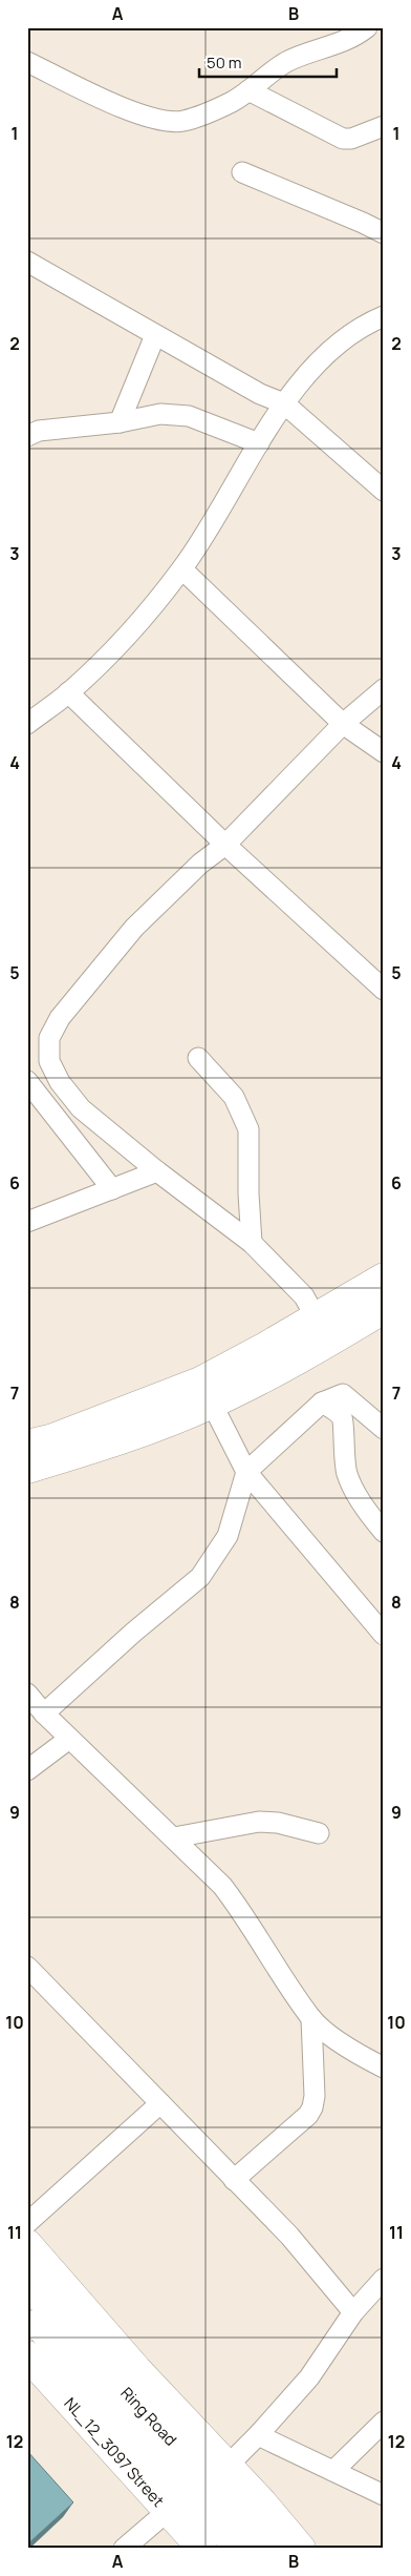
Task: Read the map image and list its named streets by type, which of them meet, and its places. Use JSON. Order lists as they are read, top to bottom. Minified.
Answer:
{"streets":{"main road":["Ring Road","NL_12_3097 Street"]},"scale_bar":"50 m","grid":{"columns":["A","B"],"rows":["1","2","3","4","5","6","7","8","9","10","11","12"]}}
